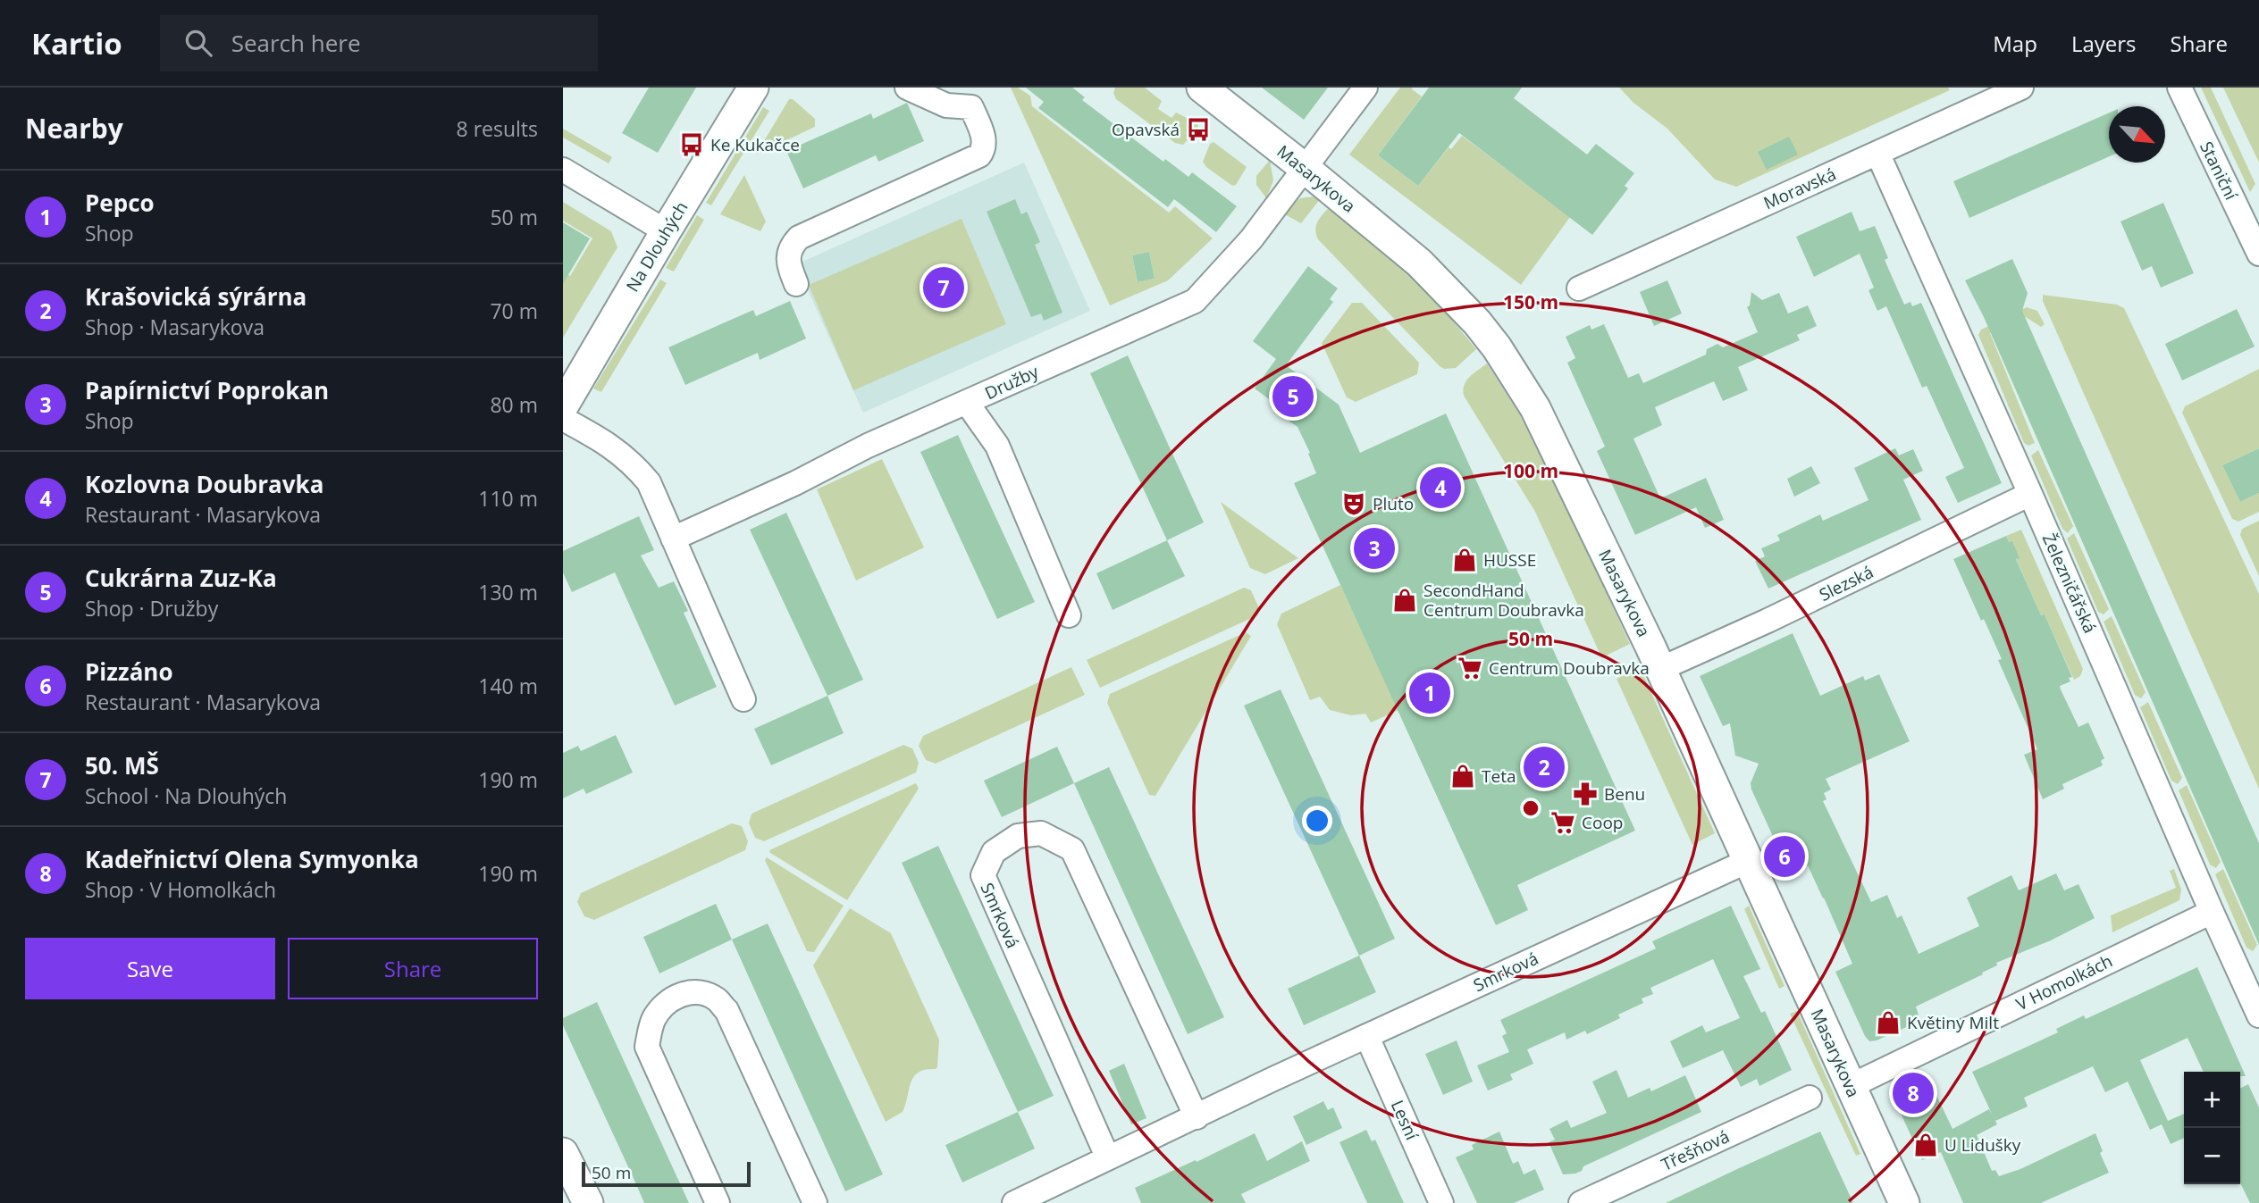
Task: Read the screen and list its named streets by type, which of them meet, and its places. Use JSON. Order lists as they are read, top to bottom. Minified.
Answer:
{"streets":{"street":["Staniční","Masarykova","Moravská","Na Dlouhých","Družby","Slezská","Železničářská","Smrková","V Homolkách","Lesní","Třešňová"]},"crossings":[["Masarykova","Družby"],["Masarykova","Slezská"],["Masarykova","Smrková"],["Masarykova","V Homolkách"],["Moravská","Železničářská"],["Slezská","Železničářská"],["Železničářská","V Homolkách"],["Smrková","Lesní"]],"places":{"bus stop":["Opavská","Ke Kukačce"],"theatre":["Pluto"],"shop":["HUSSE","SecondHand Centrum Doubravka","Teta","Květiny Milt","U Lidušky"],"supermarket":["Centrum Doubravka","Coop"],"pharmacy":["Benu"]},"scale_bar":"50 m","north":"bottom right","page":{"header":"Kartio","search":"Search here","nav":["Map","Layers","Share"],"heading":["Nearby","8 results"],"list":[{"mark":"1","name":"Pepco","note":"Shop","value":"50 m"},{"mark":"2","name":"Krašovická sýrárna","note":"Shop · Masarykova","value":"70 m"},{"mark":"3","name":"Papírnictví Poprokan","note":"Shop","value":"80 m"},{"mark":"4","name":"Kozlovna Doubravka","note":"Restaurant · Masarykova","value":"110 m"},{"mark":"5","name":"Cukrárna Zuz-Ka","note":"Shop · Družby","value":"130 m"},{"mark":"6","name":"Pizzáno","note":"Restaurant · Masarykova","value":"140 m"},{"mark":"7","name":"50. MŠ","note":"School · Na Dlouhých","value":"190 m"},{"mark":"8","name":"Kadeřnictví Olena Symyonka","note":"Shop · V Homolkách","value":"190 m"}],"pins":["7","5","4","3","1","2","6","8"],"buttons":["Save","Share"],"map_buttons":["+","−"],"scale":"50 m"},"rings":["150 m","100 m","50 m"]}
